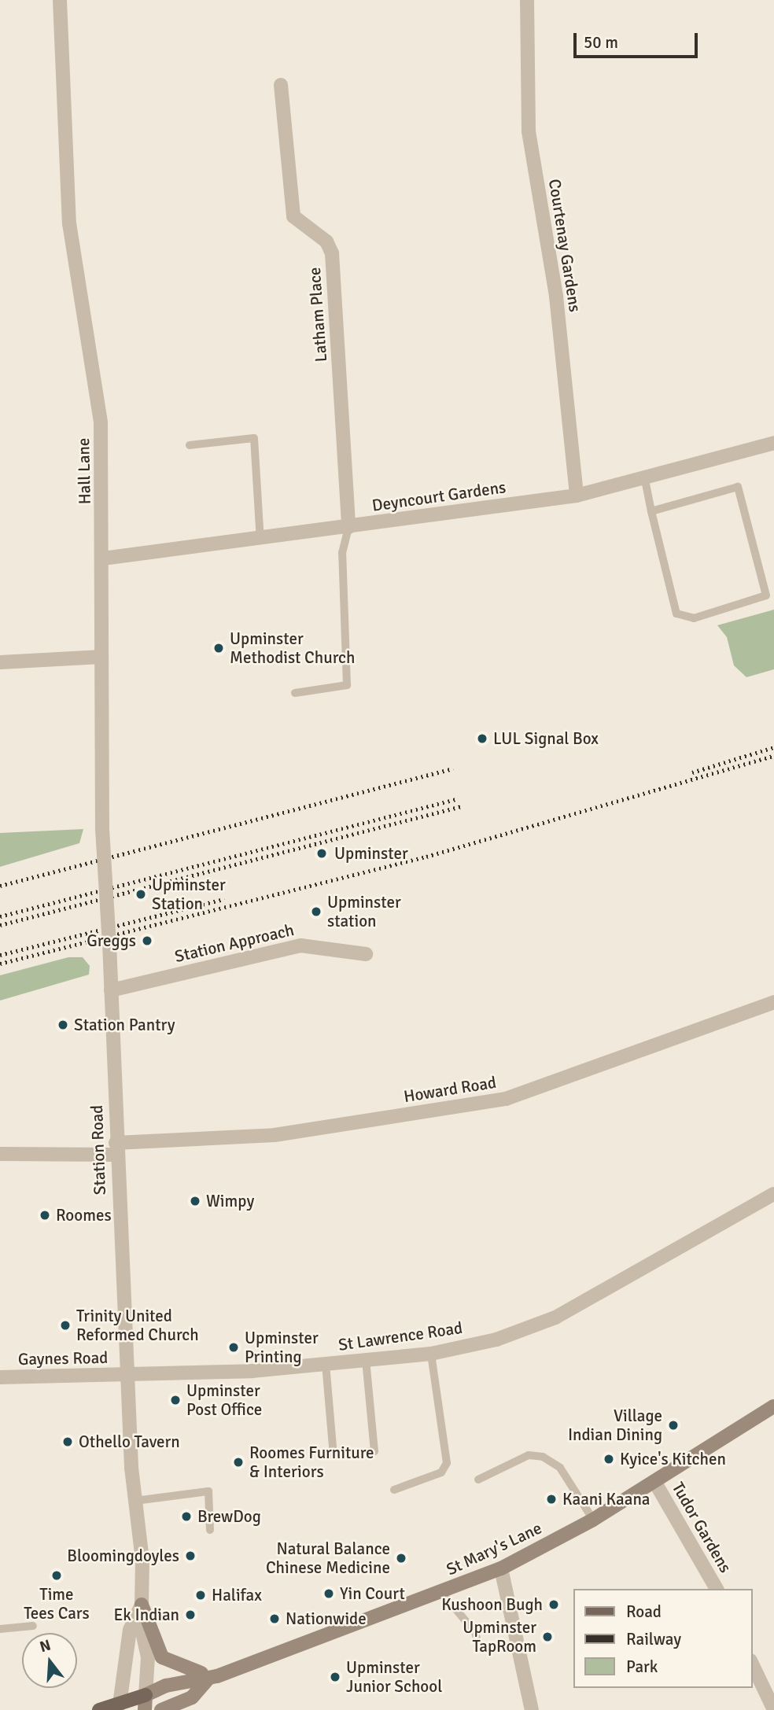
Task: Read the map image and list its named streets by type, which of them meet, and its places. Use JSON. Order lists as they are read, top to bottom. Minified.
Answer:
{"streets":{"main road":["St Mary's Lane"],"street":["Courtenay Gardens","Latham Place","Hall Lane","Deyncourt Gardens","Station Approach","Howard Road","Station Road","St Lawrence Road","Gaynes Road","Tudor Gardens"]},"crossings":[["Courtenay Gardens","Deyncourt Gardens"],["Latham Place","Deyncourt Gardens"],["Hall Lane","Deyncourt Gardens"],["Hall Lane","Station Road"],["Station Approach","Station Road"],["Howard Road","Station Road"],["Station Road","St Lawrence Road"],["Station Road","Gaynes Road"],["Station Road","St Mary's Lane"],["St Lawrence Road","Gaynes Road"],["Tudor Gardens","St Mary's Lane"]],"places":["Upminster Methodist Church","LUL Signal Box","Upminster","Upminster Station","Upminster station","Greggs","Station Pantry","Wimpy","Roomes","Trinity United Reformed Church","Upminster Printing","Upminster Post Office","Village Indian Dining","Othello Tavern","Kyice's Kitchen","Roomes Furniture & Interiors","Kaani Kaana","BrewDog","Bloomingdoyles","Natural Balance Chinese Medicine","Time Tees Cars","Yin Court","Halifax","Kushoon Bugh","Ek Indian","Nationwide","Upminster TapRoom","Upminster Junior School"],"legend":["Road","Railway","Park"],"scale_bar":"50 m","north":"top"}
